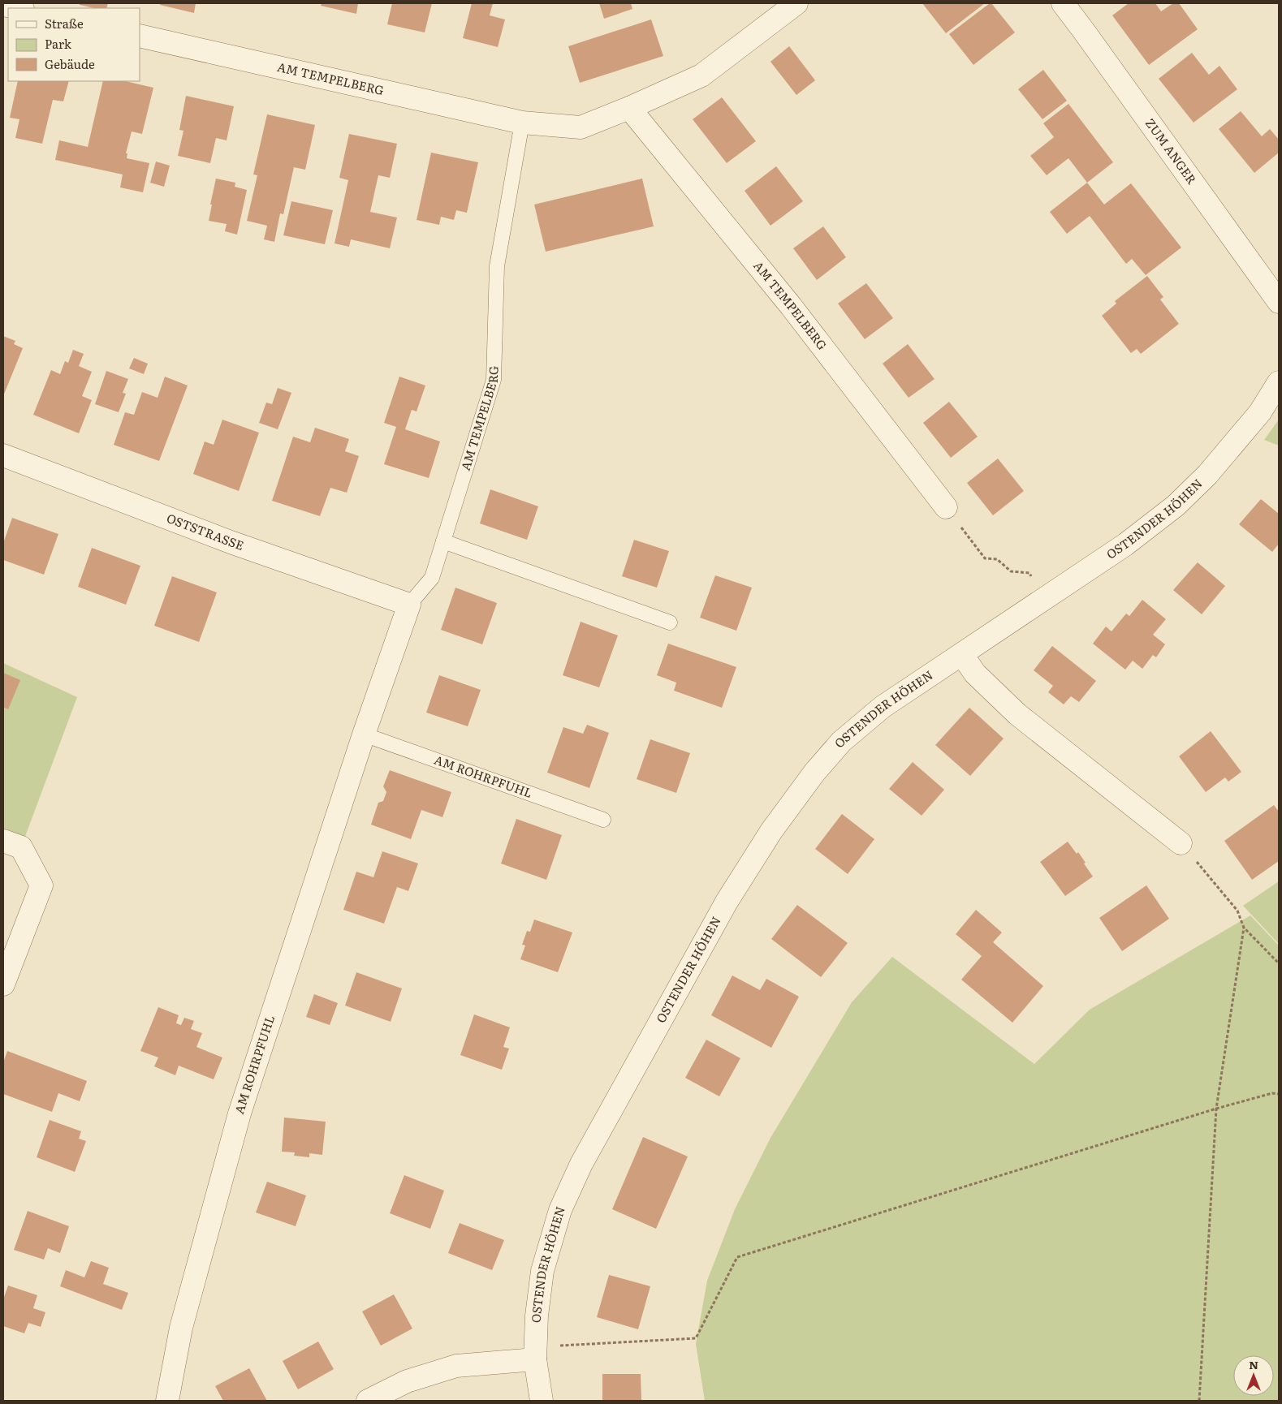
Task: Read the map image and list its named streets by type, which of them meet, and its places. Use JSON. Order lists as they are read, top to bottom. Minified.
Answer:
{"streets":{"street":["AM TEMPELBERG","ZUM ANGER","OSTENDER HÖHEN","OSTSTRASSE","AM ROHRPFUHL"]},"crossings":[["AM TEMPELBERG","OSTSTRASSE"],["AM TEMPELBERG","AM ROHRPFUHL"],["OSTSTRASSE","AM ROHRPFUHL"]],"legend":["Straße","Park","Gebäude"],"north":"top"}
